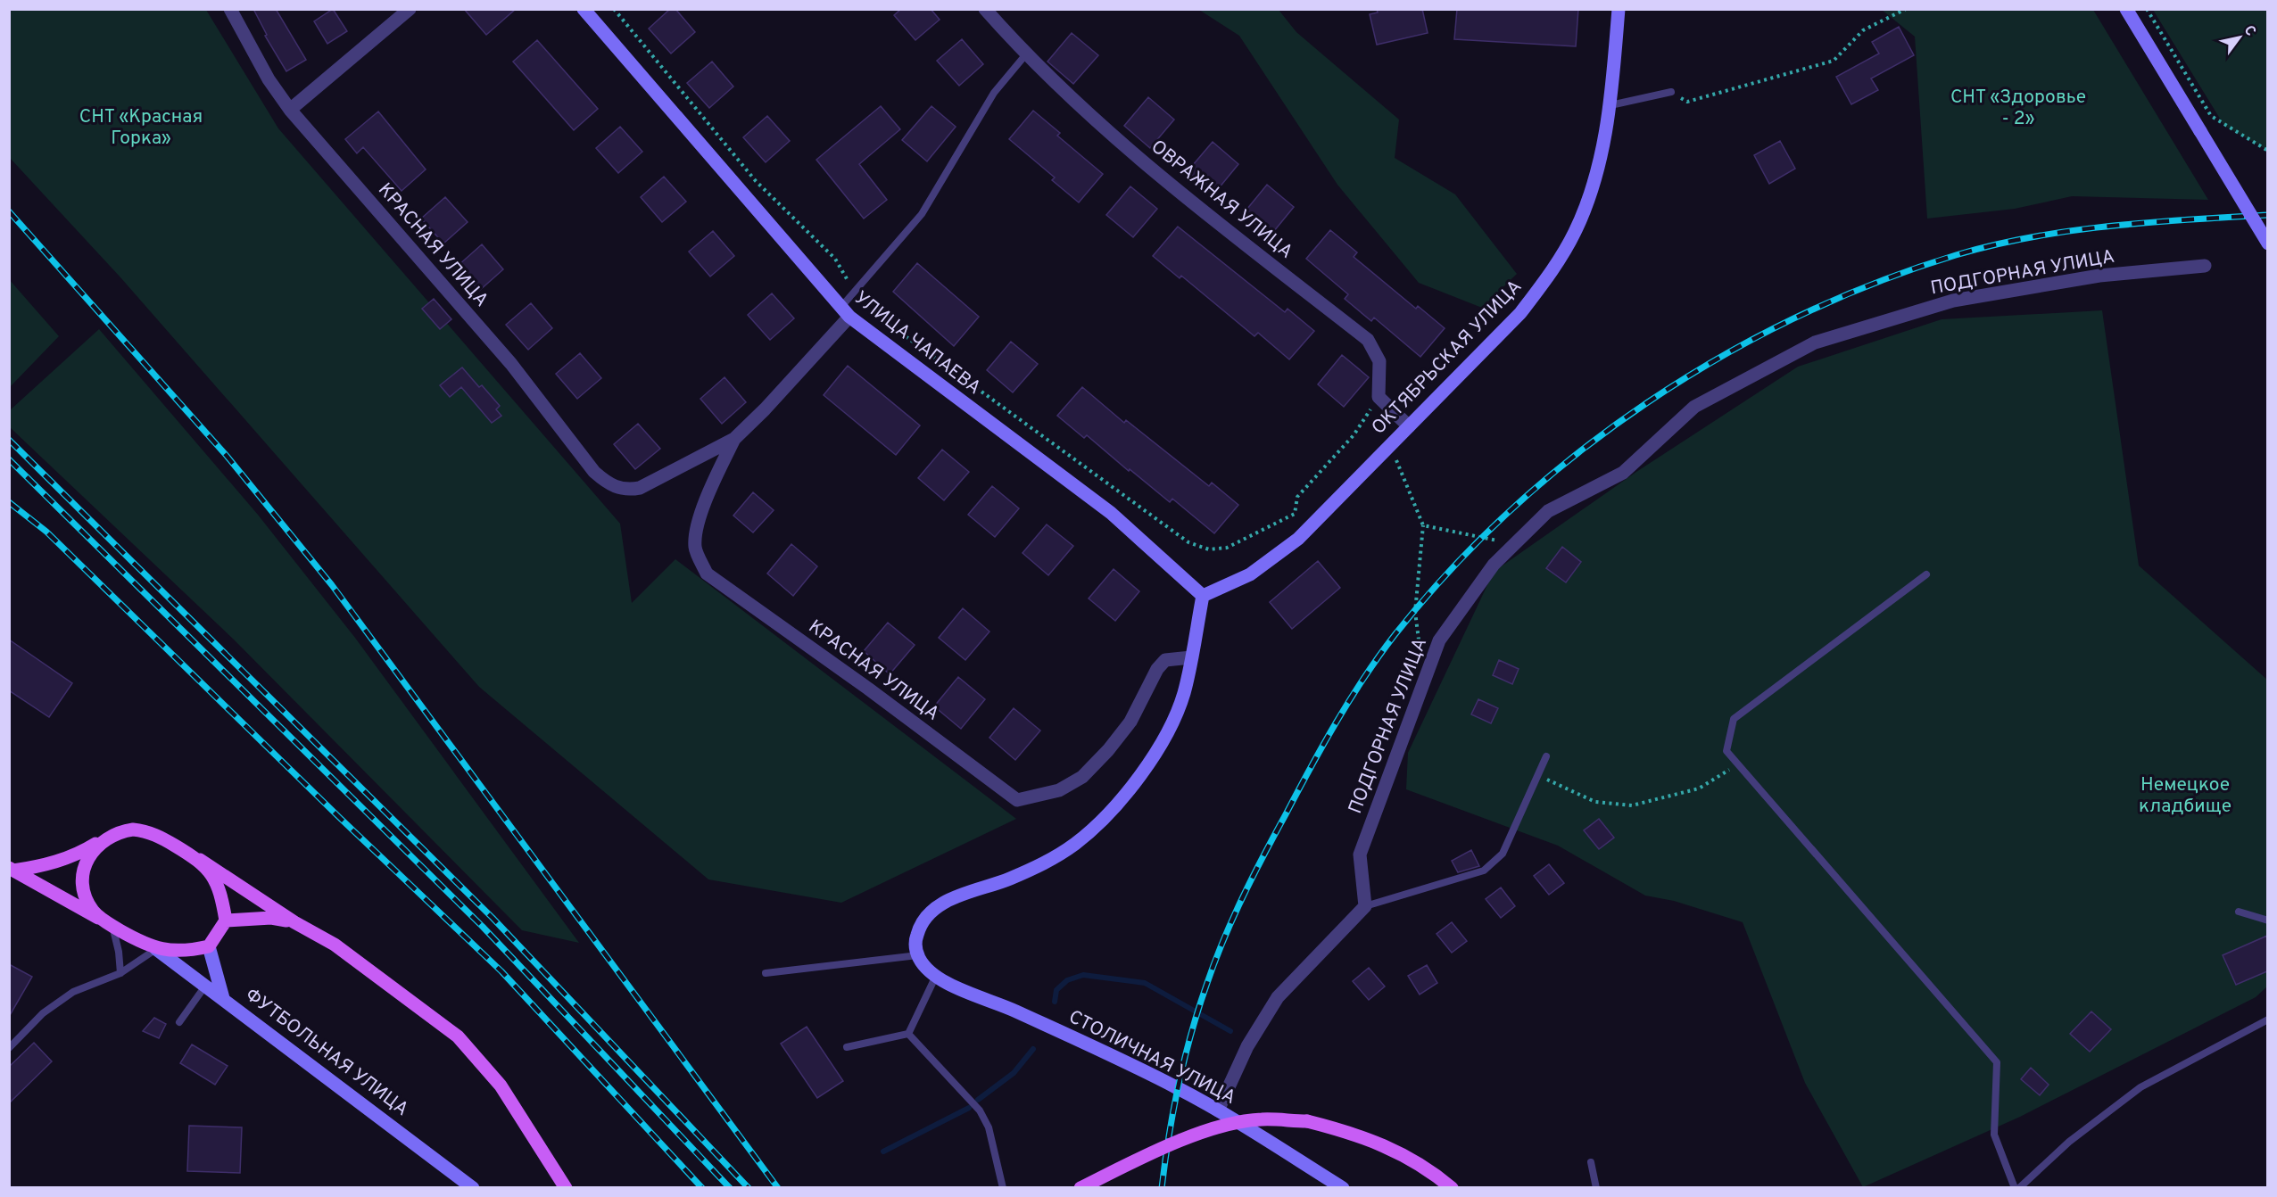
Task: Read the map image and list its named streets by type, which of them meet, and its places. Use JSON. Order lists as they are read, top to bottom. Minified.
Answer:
{"streets":{"street":["ОВРАЖНАЯ УЛИЦА","КРАСНАЯ УЛИЦА","ПОДГОРНАЯ УЛИЦА","УЛИЦА ЧАПАЕВА","ОКТЯБРЬСКАЯ УЛИЦА","ФУТБОЛЬНАЯ УЛИЦА","СТОЛИЧНАЯ УЛИЦА"]},"crossings":[["УЛИЦА ЧАПАЕВА","ОКТЯБРЬСКАЯ УЛИЦА"]],"parks":["СНТ «Здоровье - 2»","СНТ «Красная Горка»","Немецкое кладбище"],"north":"top right"}
